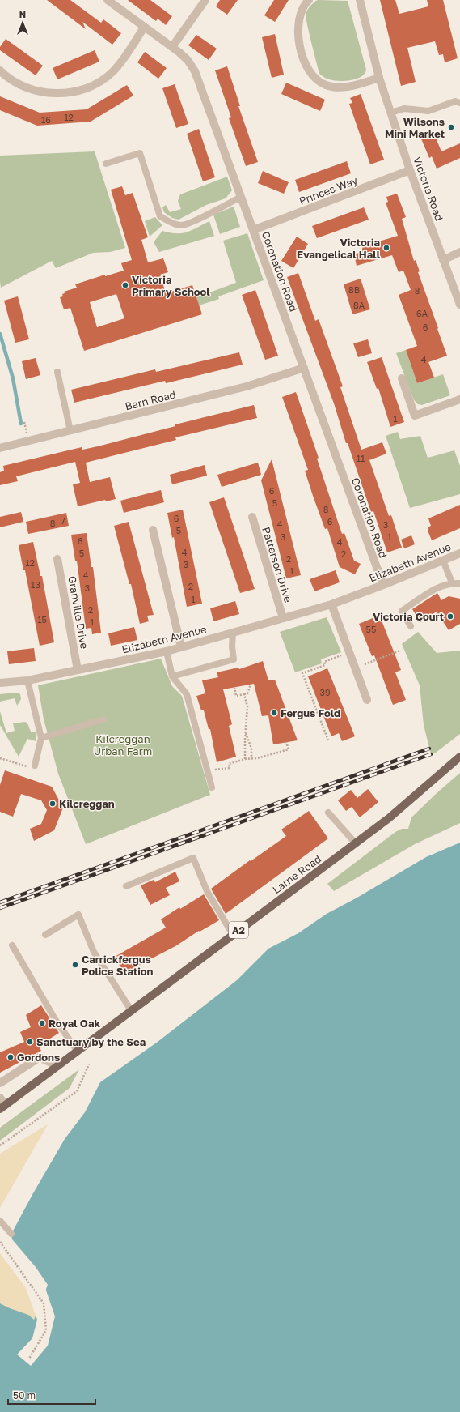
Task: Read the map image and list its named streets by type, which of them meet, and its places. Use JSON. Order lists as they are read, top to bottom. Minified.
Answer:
{"streets":{"main road":["Larne Road","A2"],"street":["Victoria Road","Princes Way","Coronation Road","Barn Road","Elizabeth Avenue","Patterson Drive","Granville Drive"]},"crossings":[["Victoria Road","Princes Way"],["Princes Way","Coronation Road"],["Coronation Road","Barn Road"],["Coronation Road","Elizabeth Avenue"],["Elizabeth Avenue","Patterson Drive"],["Elizabeth Avenue","Granville Drive"],["Larne Road","A2"]],"parks":["Kilcreggan Urban Farm"],"places":["Wilsons Mini Market","Victoria Evangelical Hall","Victoria Primary School","Victoria Court","Fergus Fold","Kilcreggan","Carrickfergus Police Station","Royal Oak","Sanctuary by the Sea","Gordons"],"house_numbers":["12","16","8B","8","8A","6A","6","4","1","11","6","5","8","6","7","6","8","4","3","5","3","1","6","4","4","5","2","2","12","3","1","4","13","2","3","1","2","15","1","55","39"],"scale_bar":"50 m","north":"top"}
